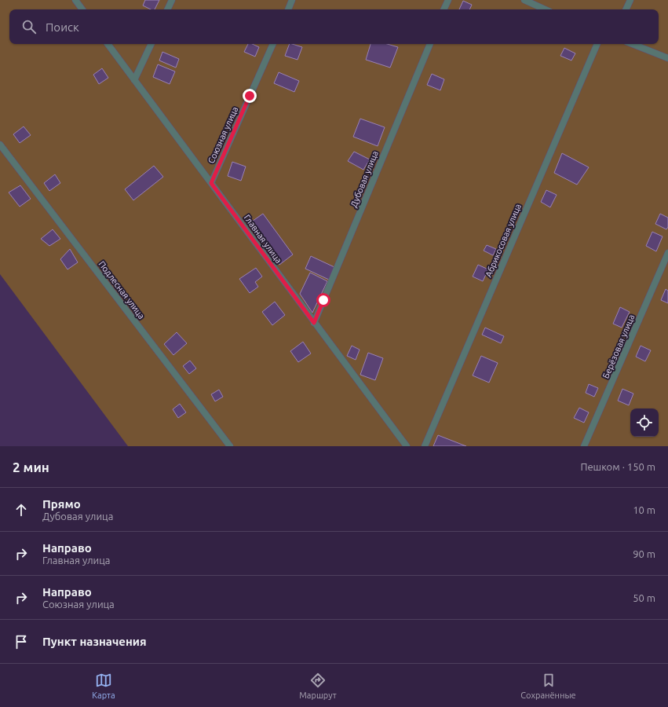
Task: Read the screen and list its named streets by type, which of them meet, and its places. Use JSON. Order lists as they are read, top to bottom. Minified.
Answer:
{"streets":{"street":["Союзная улица","Дубовая улица","Главная улица","Абрикосовая улица","Подлесная улица","Берёзовая улица"]},"crossings":[["Союзная улица","Главная улица"],["Дубовая улица","Главная улица"]],"page":{"search":"Поиск","heading":["2 мин","Пешком · 150 m"],"list":[["Прямо","Дубовая улица","10 m"],["Направо","Главная улица","90 m"],["Направо","Союзная улица","50 m"],"Пункт назначения"],"nav":["Карта","Маршрут","Сохранённые"]}}
